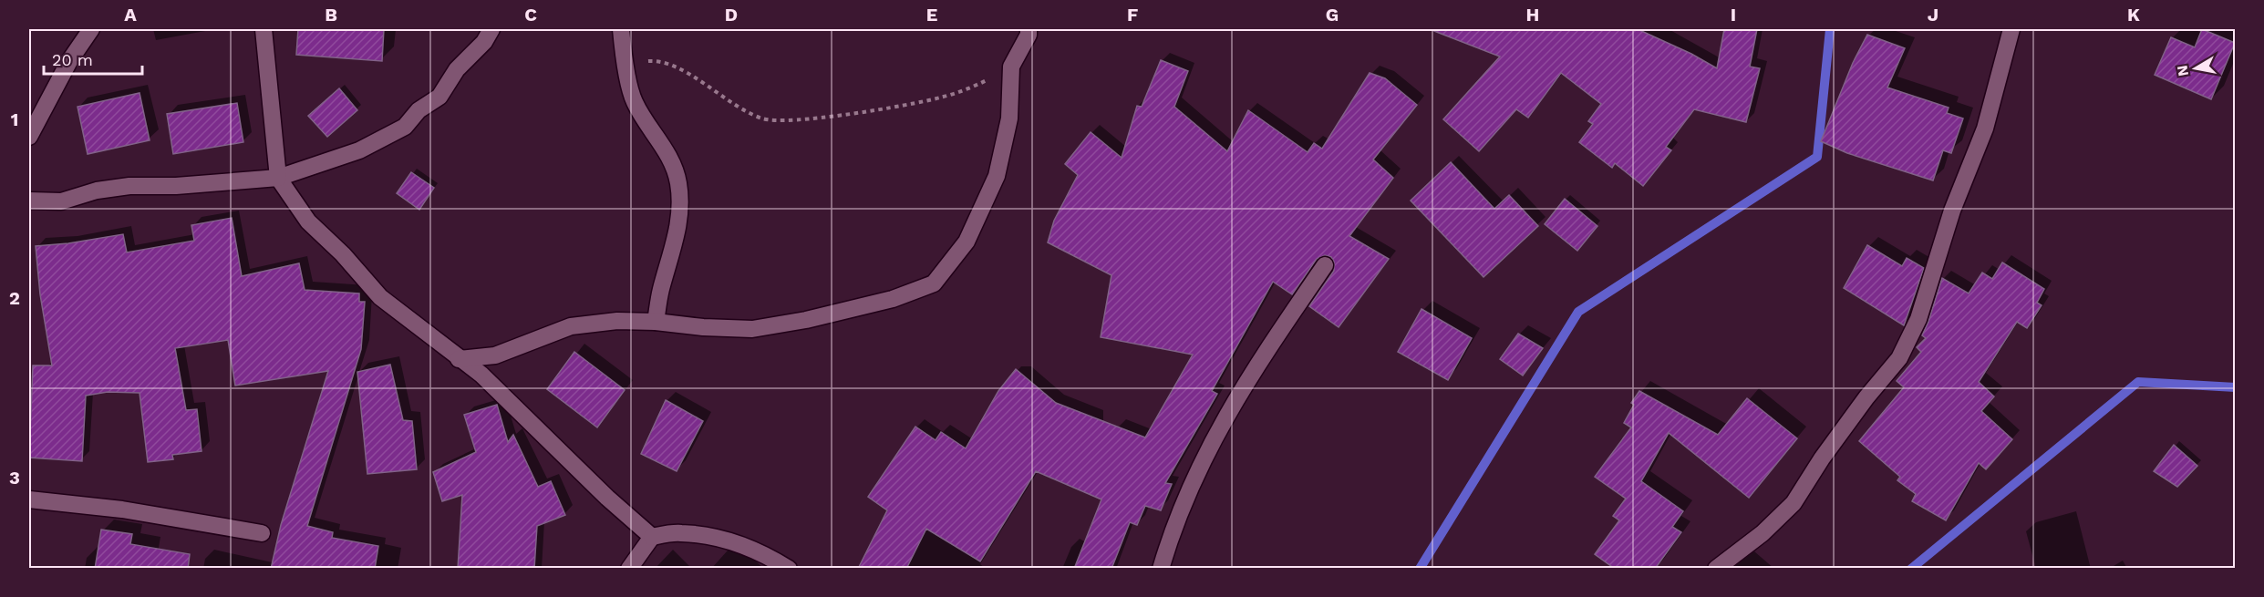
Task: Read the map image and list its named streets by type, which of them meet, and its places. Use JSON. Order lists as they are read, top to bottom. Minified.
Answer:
{"scale_bar":"20 m","north":"left","grid":{"columns":["A","B","C","D","E","F","G","H","I","J","K"],"rows":["1","2","3"]}}
